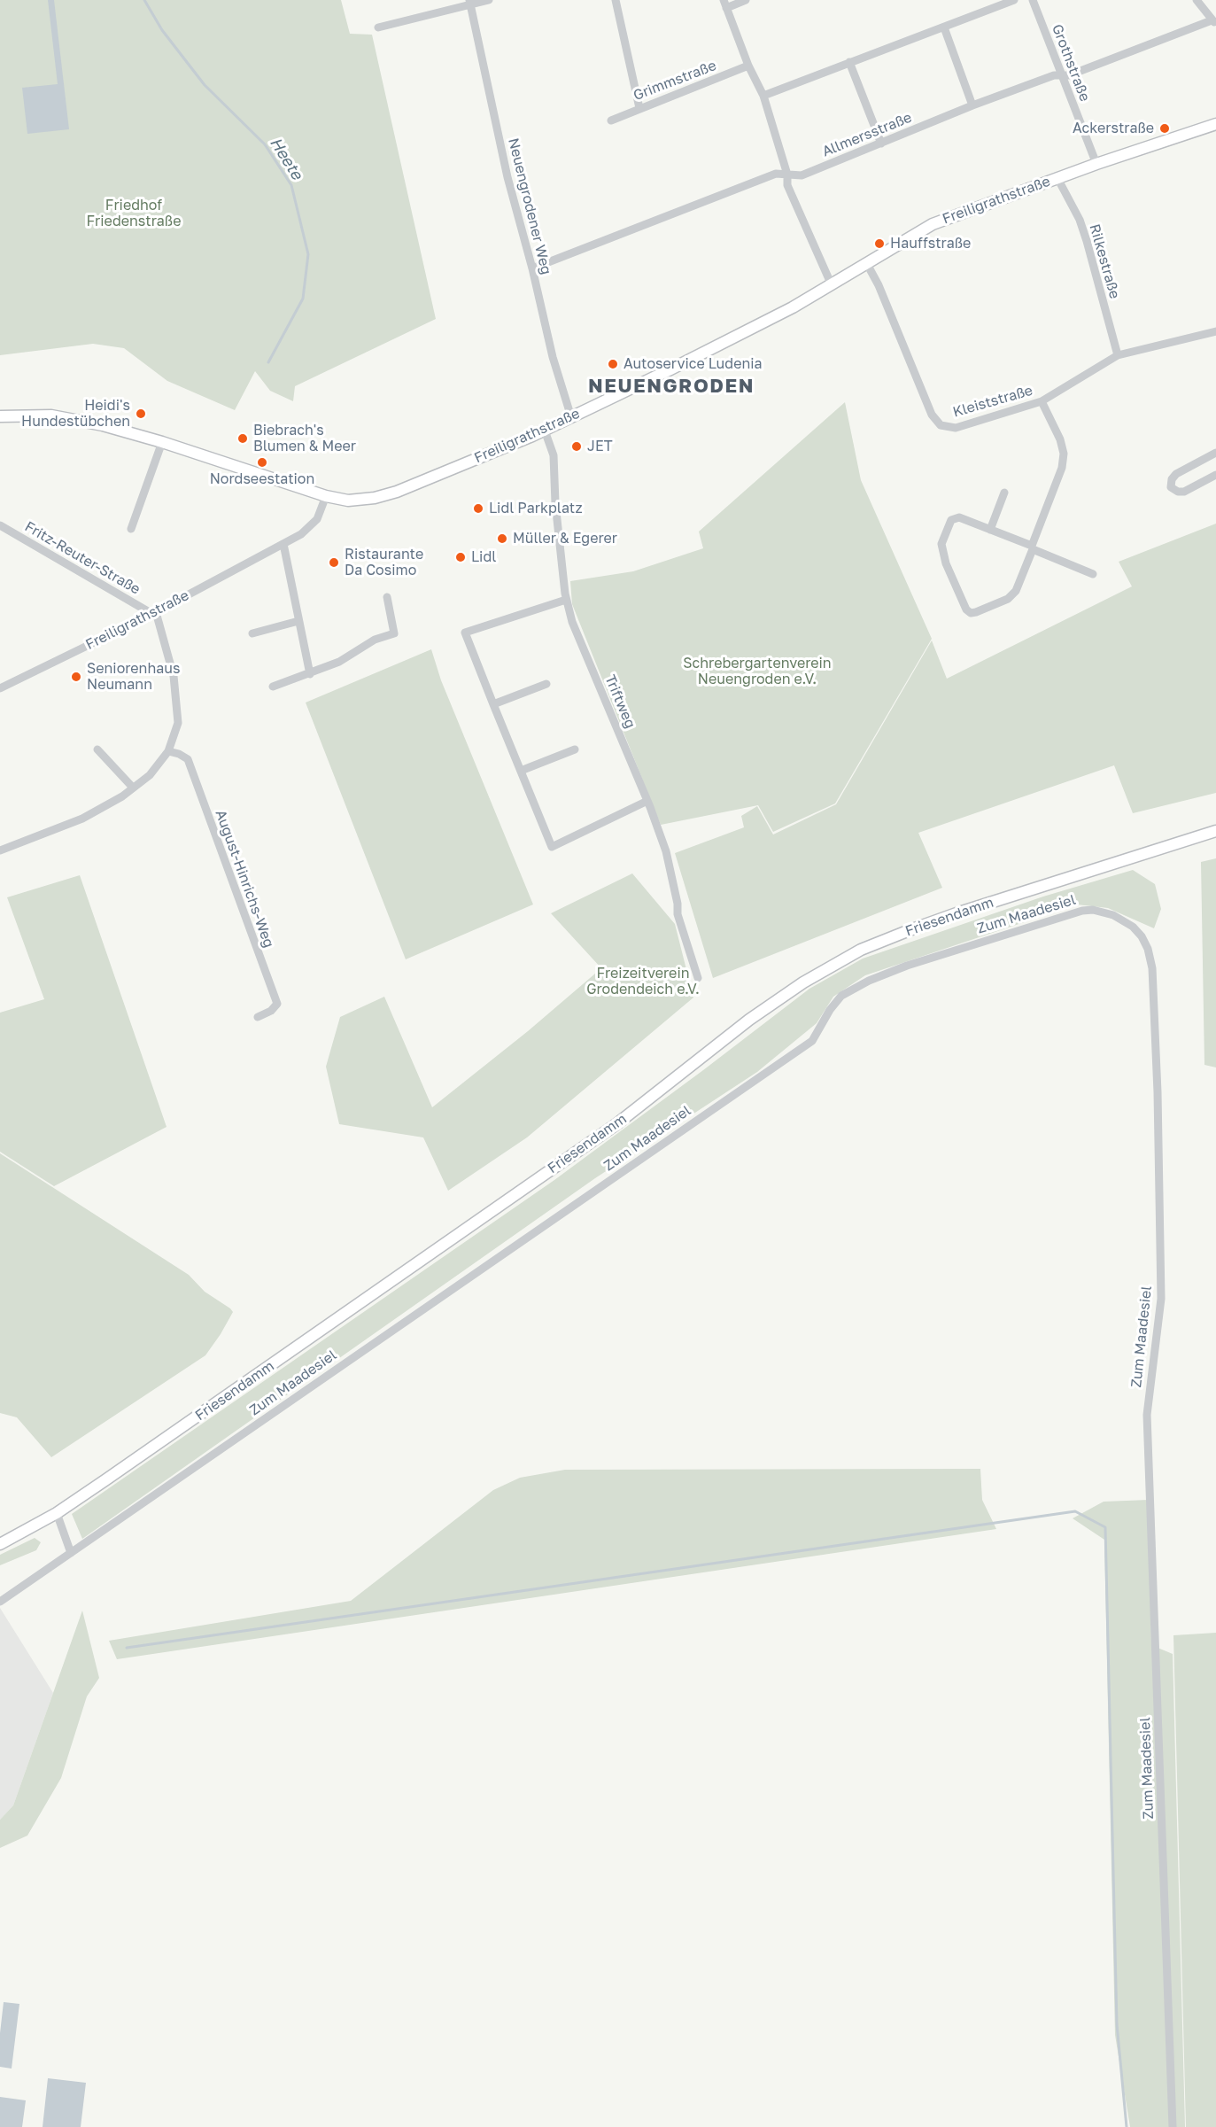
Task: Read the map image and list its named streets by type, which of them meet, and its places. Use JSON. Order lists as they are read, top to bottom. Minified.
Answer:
{"streets":{"main road":["Freiligrathstraße","Friesendamm"],"street":["Grothstraße","Grimmstraße","Allmersstraße","Neuengrodener Weg","Rilkestraße","Kleiststraße","Fritz-Reuter-Straße","Triftweg","August-Hinrichs-Weg","Zum Maadesiel"]},"crossings":[["Grothstraße","Allmersstraße"],["Grothstraße","Freiligrathstraße"],["Allmersstraße","Neuengrodener Weg"],["Freiligrathstraße","Neuengrodener Weg"],["Freiligrathstraße","Rilkestraße"],["Freiligrathstraße","Kleiststraße"],["Freiligrathstraße","Fritz-Reuter-Straße"],["Freiligrathstraße","Triftweg"],["Rilkestraße","Kleiststraße"]],"districts":["NEUENGRODEN"],"water":["Heete"],"parks":["Friedhof Friedenstraße","Schrebergartenverein Neuengroden e.V.","Freizeitverein Grodendeich e.V."],"places":["Ackerstraße","Hauffstraße","Autoservice Ludenia","Heidi's Hundestübchen","Biebrach's Blumen & Meer","JET","Nordseestation","Lidl Parkplatz","Müller & Egerer","Lidl","Ristaurante Da Cosimo","Seniorenhaus Neumann"]}
